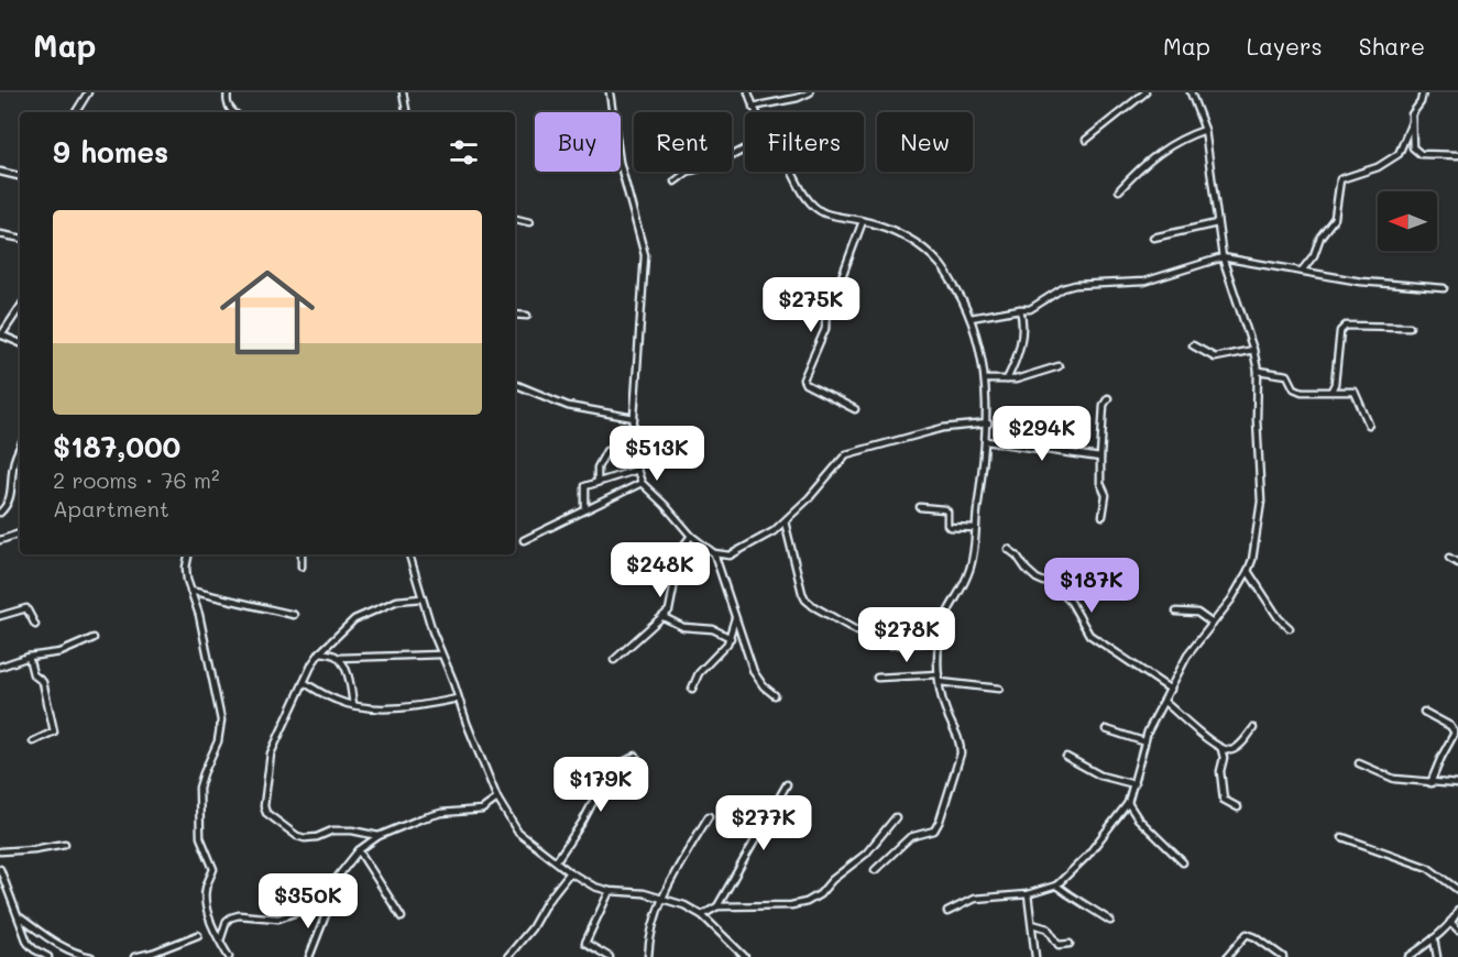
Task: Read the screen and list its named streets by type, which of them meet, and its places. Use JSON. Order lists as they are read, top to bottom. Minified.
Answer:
{"north":"left","page":{"header":"Map","nav":["Map","Layers","Share"],"chip":["Buy","Rent","Filters","New"],"heading":"9 homes","list":[{"name":"$187,000","note":"2 rooms · 76 m² · Apartment"}],"price":["$275K","$294K","$513K","$248K","$187K","$278K","$179K","$277K","$350K"]}}
